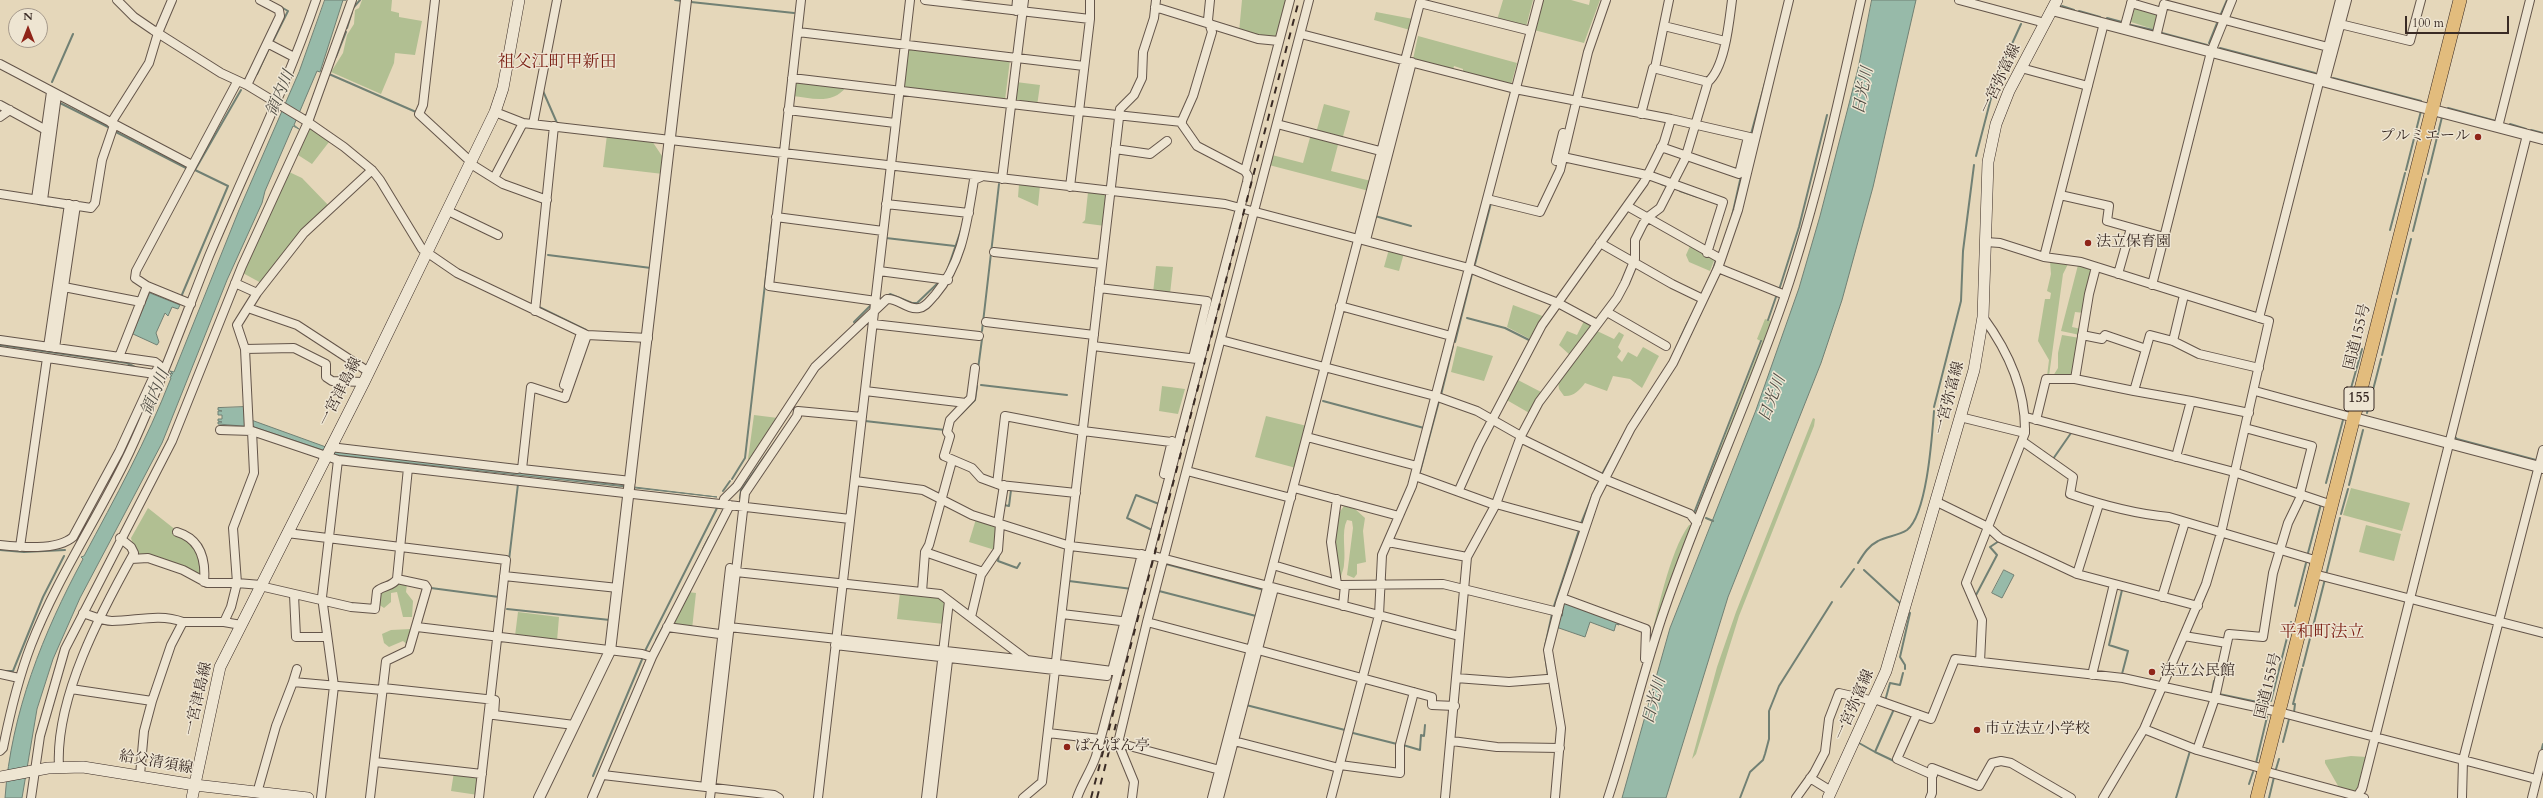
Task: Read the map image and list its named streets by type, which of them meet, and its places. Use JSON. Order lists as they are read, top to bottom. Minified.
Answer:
{"streets":{"highway":["国道155号","155"],"main road":["一宮弥富線","一宮津島線","給父清須線"]},"crossings":[["一宮津島線","給父清須線"]],"districts":["祖父江町甲新田","平和町法立"],"water":["日光川","領内川"],"places":["プルミエール","法立保育園","法立公民館","市立法立小学校","ばんばん亭"],"scale_bar":"100 m","north":"top"}
